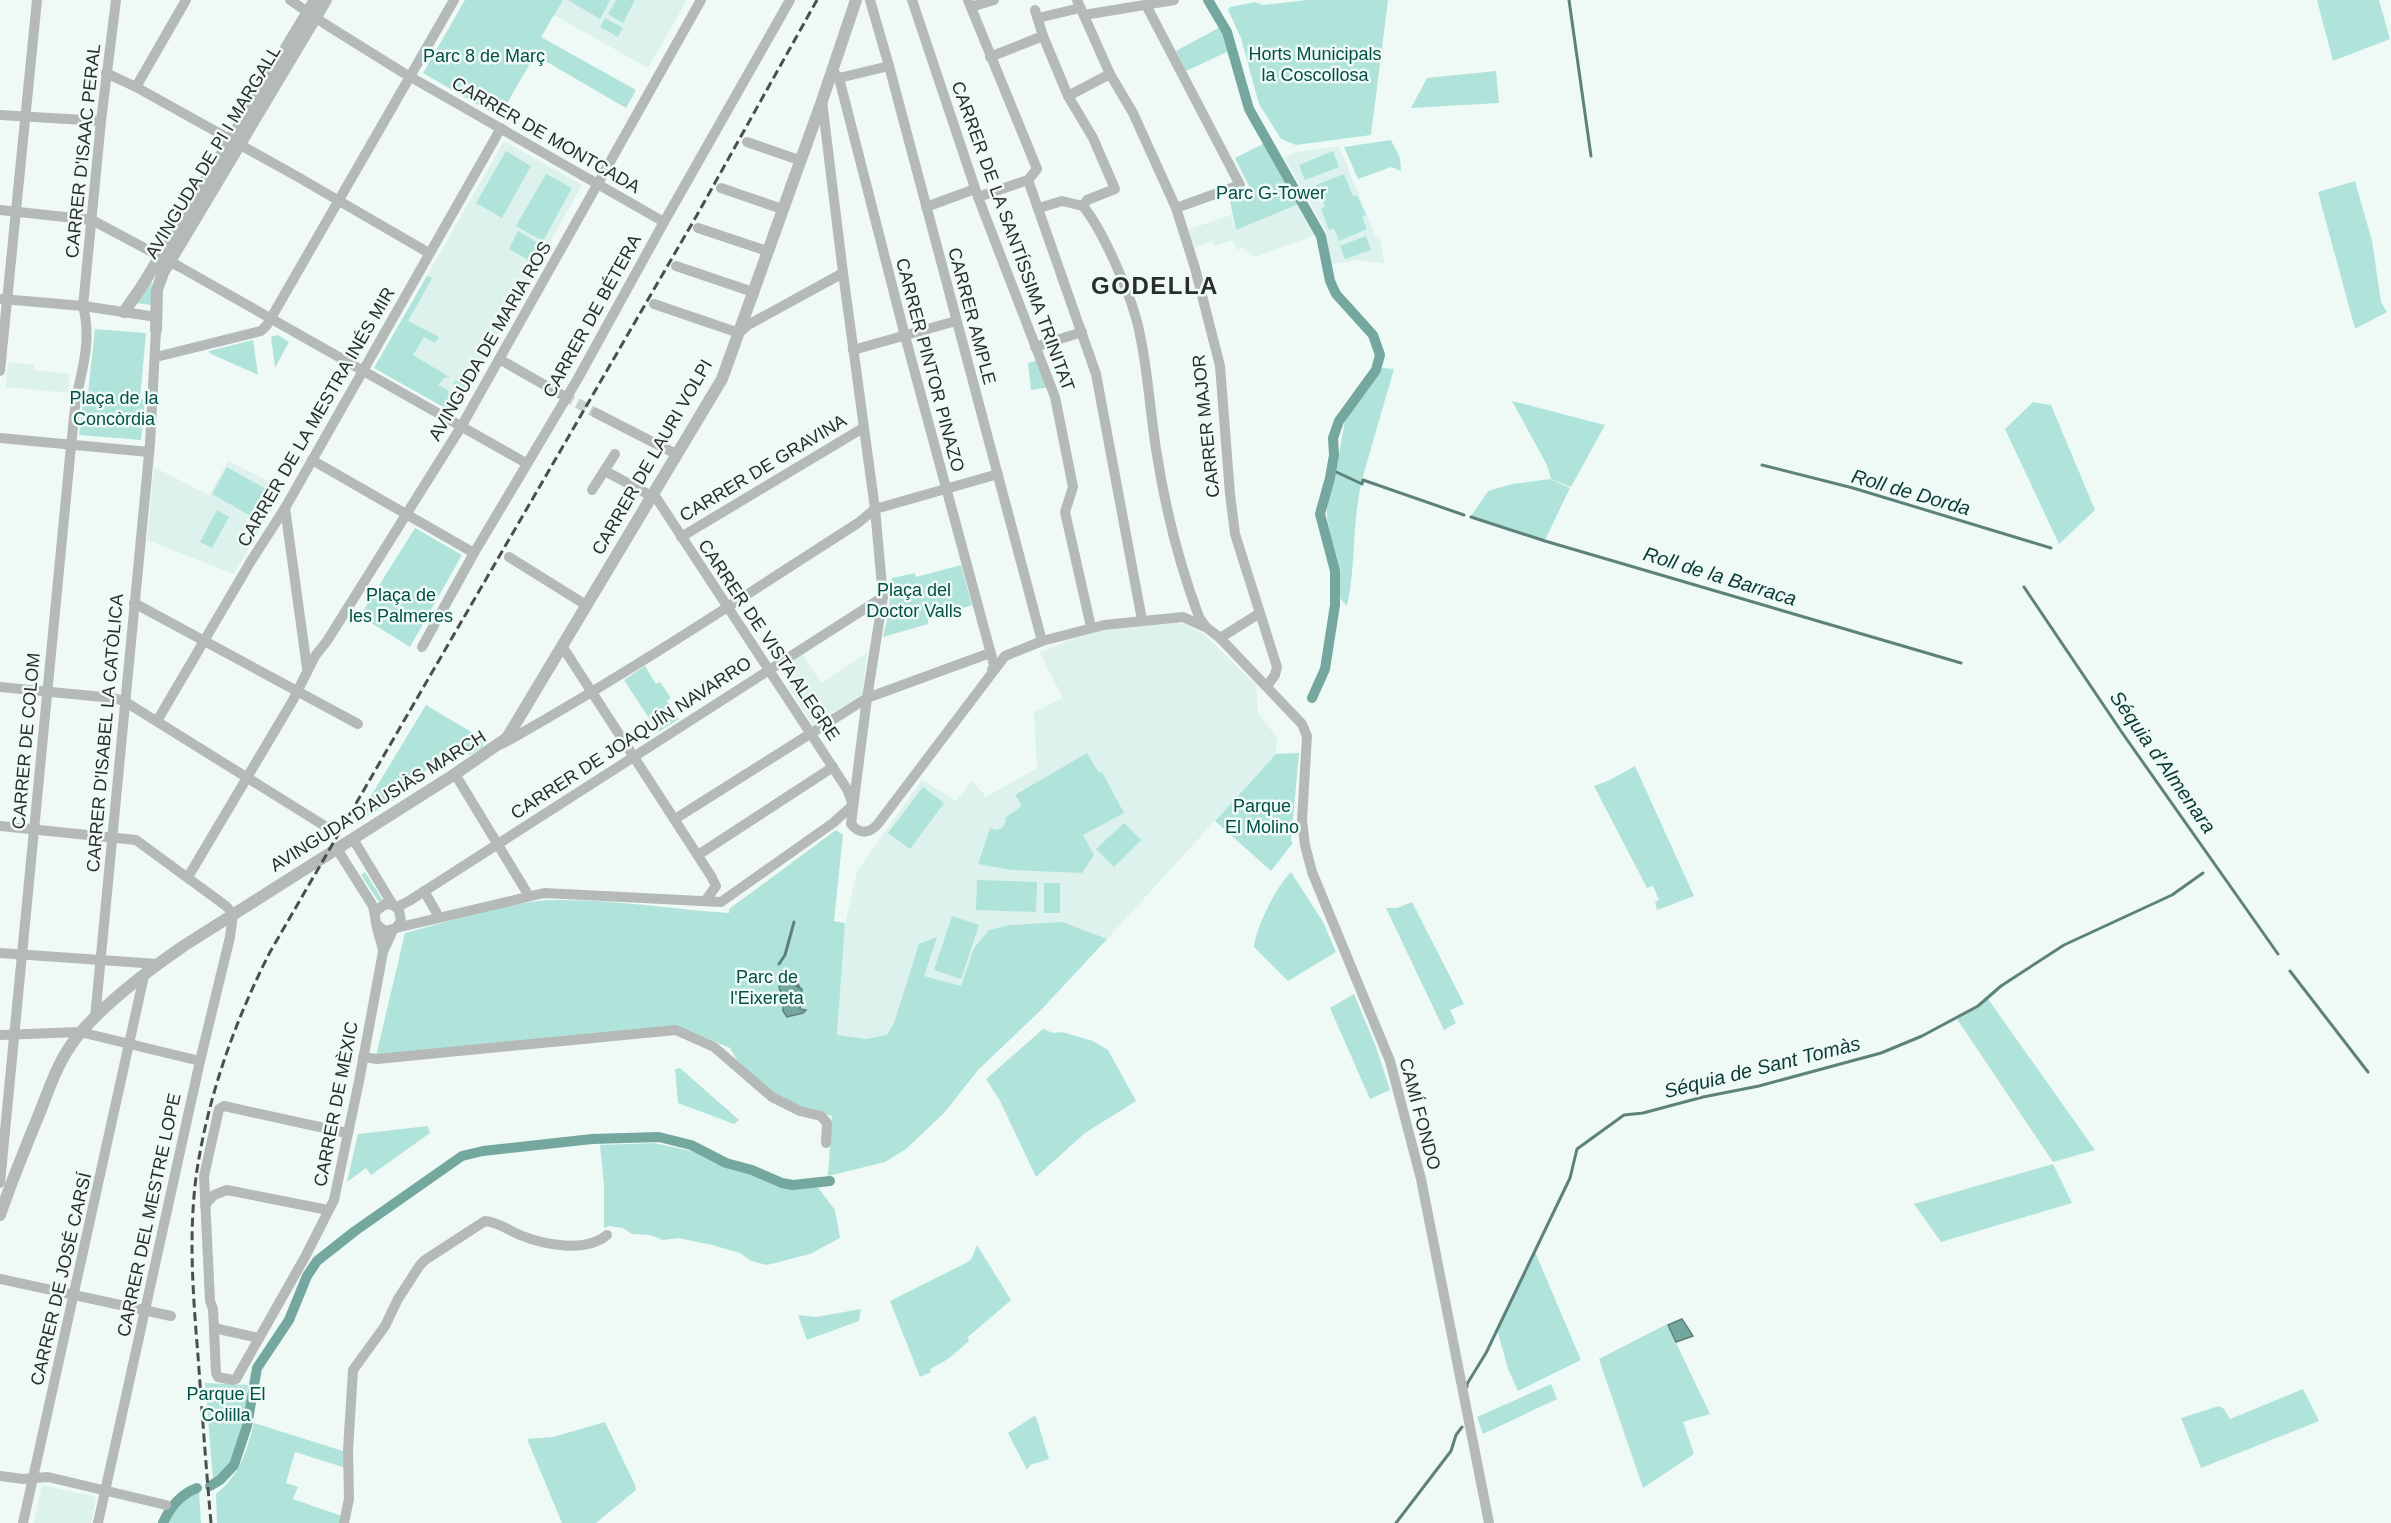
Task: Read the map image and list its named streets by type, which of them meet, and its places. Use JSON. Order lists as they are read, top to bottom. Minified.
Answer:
{"streets":{"street":["CARRER DE MONTCADA","CARRER D'ISAAC PERAL","AVINGUDA DE PI I MARGALL","CARRER DE LA SANTÍSSIMA TRINITAT","CARRER DE BÉTERA","CARRER AMPLE","AVINGUDA DE MARIA ROS","CARRER PINTOR PINAZO","CARRER DE LA MESTRA INÉS MIR","CARRER MAJOR","CARRER DE LAURI VOLPI","CARRER DE GRAVINA","CARRER DE VISTA ALEGRE","CARRER D'ISABEL LA CATÒLICA","CARRER DE JOAQUÍN NAVARRO","CARRER DE COLOM","AVINGUDA D'AUSIÀS MARCH","CARRER DE MÈXIC","CAMÍ FONDO","CARRER DEL MESTRE LOPE","CARRER DE JOSÉ CARSÍ"]},"crossings":[["CARRER DE MONTCADA","AVINGUDA DE PI I MARGALL"],["CARRER DE MONTCADA","CARRER DE BÉTERA"],["CARRER DE MONTCADA","AVINGUDA DE MARIA ROS"],["CARRER DE MONTCADA","CARRER DE LA MESTRA INÉS MIR"],["CARRER PINTOR PINAZO","CARRER DE LAURI VOLPI"],["CARRER MAJOR","CAMÍ FONDO"],["CARRER DE LAURI VOLPI","CARRER DE VISTA ALEGRE"],["CARRER DE LAURI VOLPI","AVINGUDA D'AUSIÀS MARCH"],["CARRER DE GRAVINA","CARRER DE VISTA ALEGRE"],["CARRER DE VISTA ALEGRE","CARRER DE JOAQUÍN NAVARRO"],["CARRER DE VISTA ALEGRE","AVINGUDA D'AUSIÀS MARCH"],["CARRER D'ISABEL LA CATÒLICA","AVINGUDA D'AUSIÀS MARCH"],["CARRER DE JOAQUÍN NAVARRO","CARRER DE MÈXIC"],["AVINGUDA D'AUSIÀS MARCH","CARRER DE MÈXIC"],["AVINGUDA D'AUSIÀS MARCH","CARRER DEL MESTRE LOPE"],["AVINGUDA D'AUSIÀS MARCH","CARRER DE JOSÉ CARSÍ"]],"districts":["GODELLA"],"water":["Roll de Dorda","Roll de la Barraca","Séquia d'Almenara","Séquia de Sant Tomàs"],"parks":["Horts Municipals la Coscollosa","Parc 8 de Març","Parc G-Tower","Plaça de la Concòrdia","Plaça del Doctor Valls","Plaça de les Palmeres","Parque El Molino","Parc de l'Eixereta","Parque El Colilla"]}
